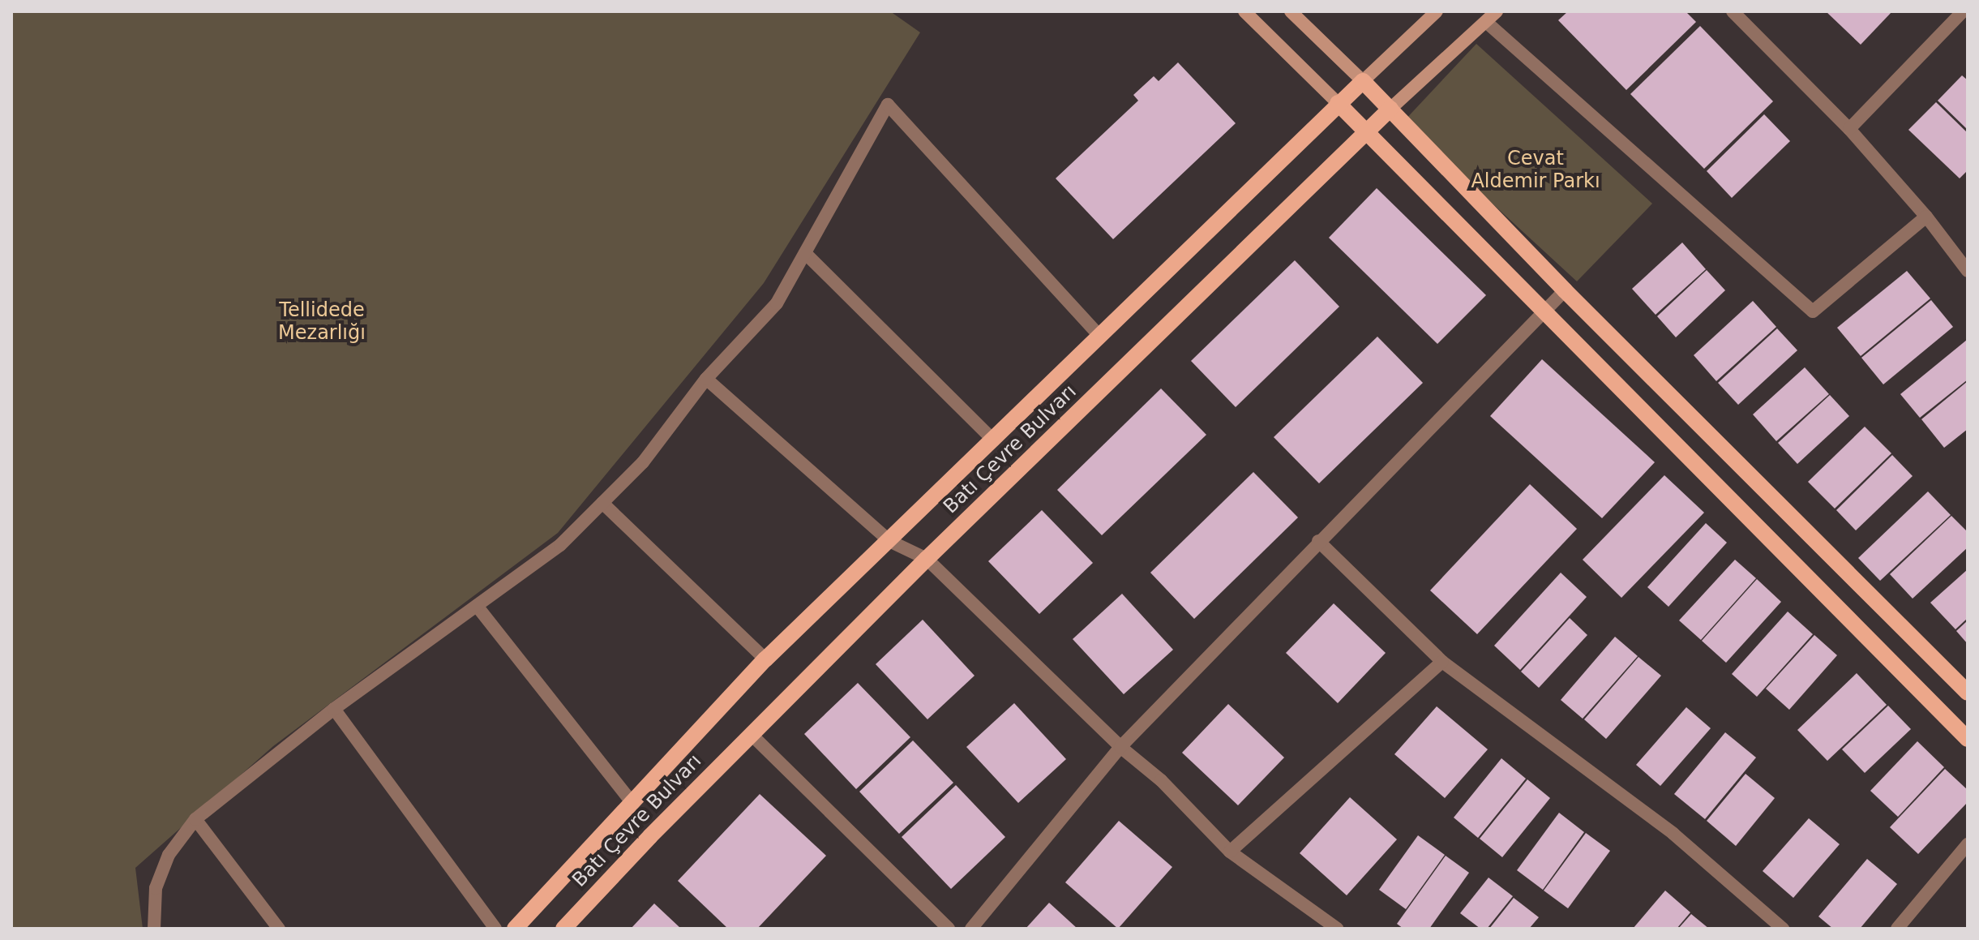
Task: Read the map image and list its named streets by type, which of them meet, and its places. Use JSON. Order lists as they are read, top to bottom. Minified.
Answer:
{"streets":{"main road":["Batı Çevre Bulvarı"]},"parks":["Cevat Aldemir Parkı","Tellidede Mezarlığı"]}
